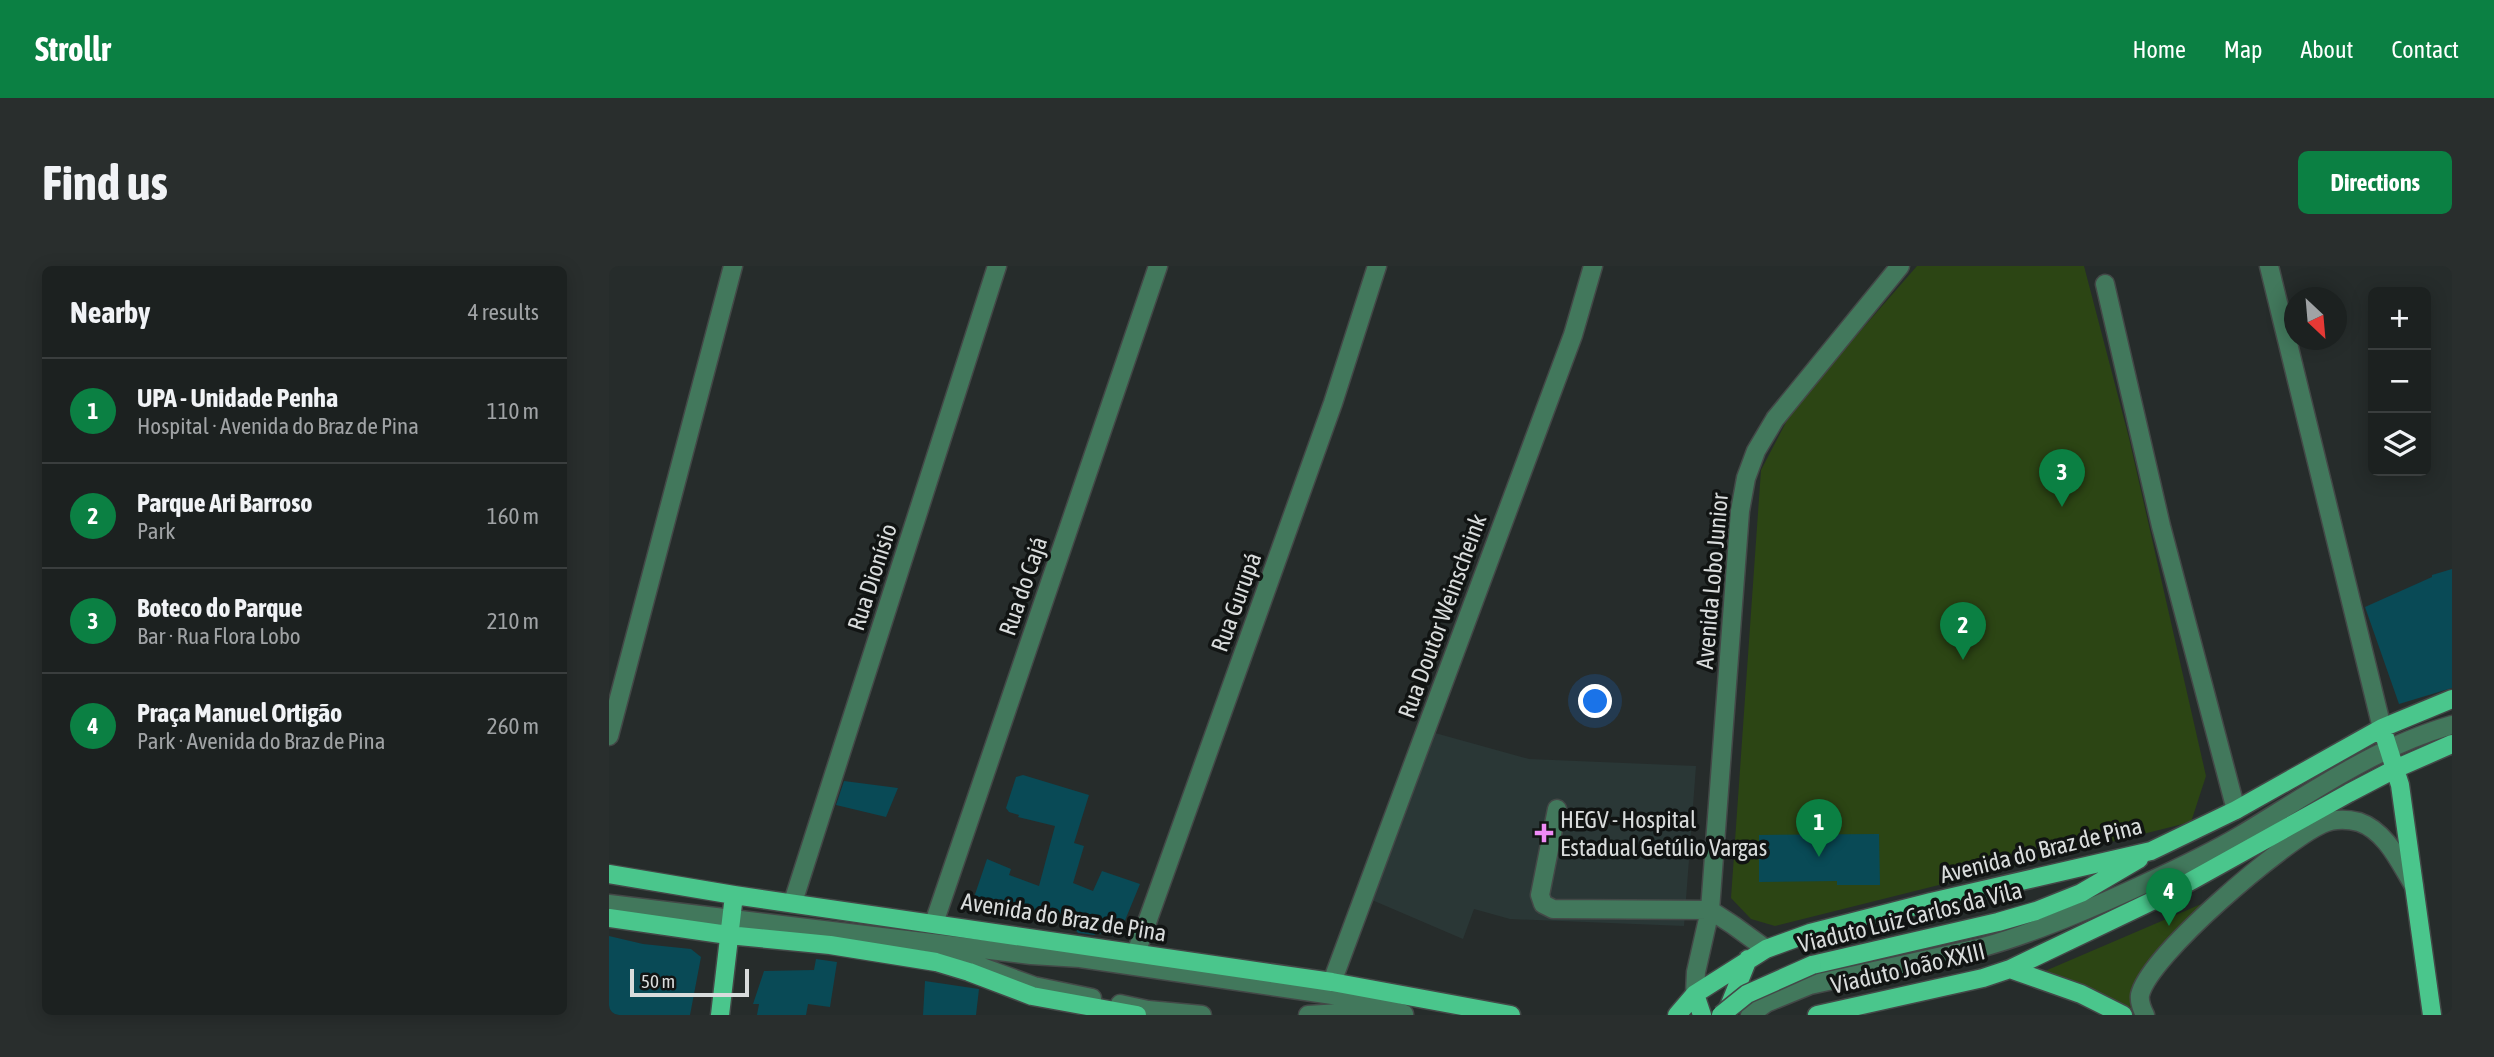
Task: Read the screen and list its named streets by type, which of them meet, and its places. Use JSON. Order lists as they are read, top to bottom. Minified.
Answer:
{"streets":{"main road":["Avenida do Braz de Pina","Viaduto Luiz Carlos da Vila","Viaduto João XXIII"],"street":["Rua Dionísio","Avenida Lobo Junior","Rua do Cajá","Rua Gurupá","Rua Doutor Weinscheink"]},"crossings":[["Rua Dionísio","Avenida do Braz de Pina"],["Avenida Lobo Junior","Avenida do Braz de Pina"],["Rua do Cajá","Avenida do Braz de Pina"],["Rua Gurupá","Avenida do Braz de Pina"],["Rua Doutor Weinscheink","Avenida do Braz de Pina"],["Avenida do Braz de Pina","Viaduto Luiz Carlos da Vila"]],"places":{"health":["HEGV - Hospital Estadual Getúlio Vargas"]},"scale_bar":"50 m","north":"bottom right","page":{"header":"Strollr","nav":["Home","Map","About","Contact"],"buttons":"Directions","title":"Find us","heading":["Nearby","4 results"],"map_buttons":["+","−"],"list":[{"mark":"1","name":"UPA - Unidade Penha","note":"Hospital · Avenida do Braz de Pina","value":"110 m"},{"mark":"2","name":"Parque Ari Barroso","note":"Park","value":"160 m"},{"mark":"3","name":"Boteco do Parque","note":"Bar · Rua Flora Lobo","value":"210 m"},{"mark":"4","name":"Praça Manuel Ortigão","note":"Park · Avenida do Braz de Pina","value":"260 m"}],"pins":["3","2","1","4"],"scale":"50 m"}}
